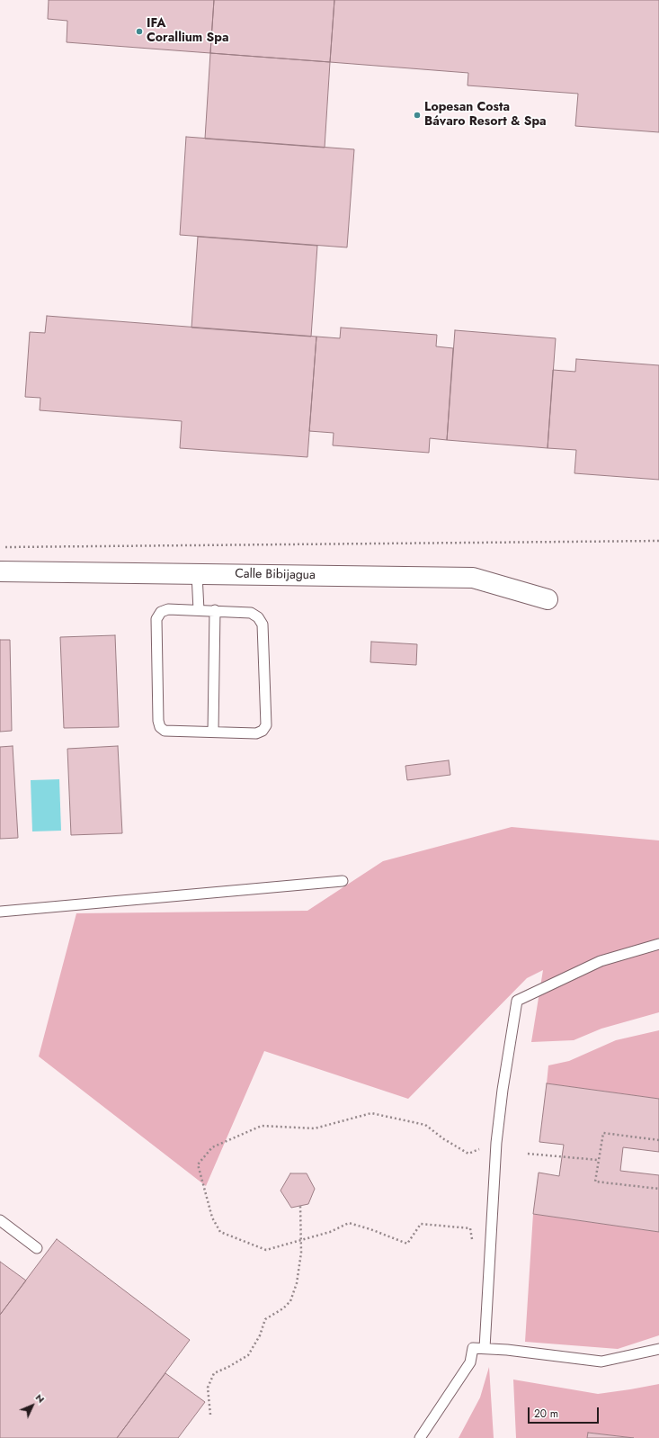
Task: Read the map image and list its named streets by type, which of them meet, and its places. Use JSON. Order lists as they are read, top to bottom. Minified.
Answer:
{"streets":{"street":["Calle Bibijagua"]},"places":["IFA Corallium Spa","Lopesan Costa Bávaro Resort & Spa"],"scale_bar":"20 m","north":"top right"}
